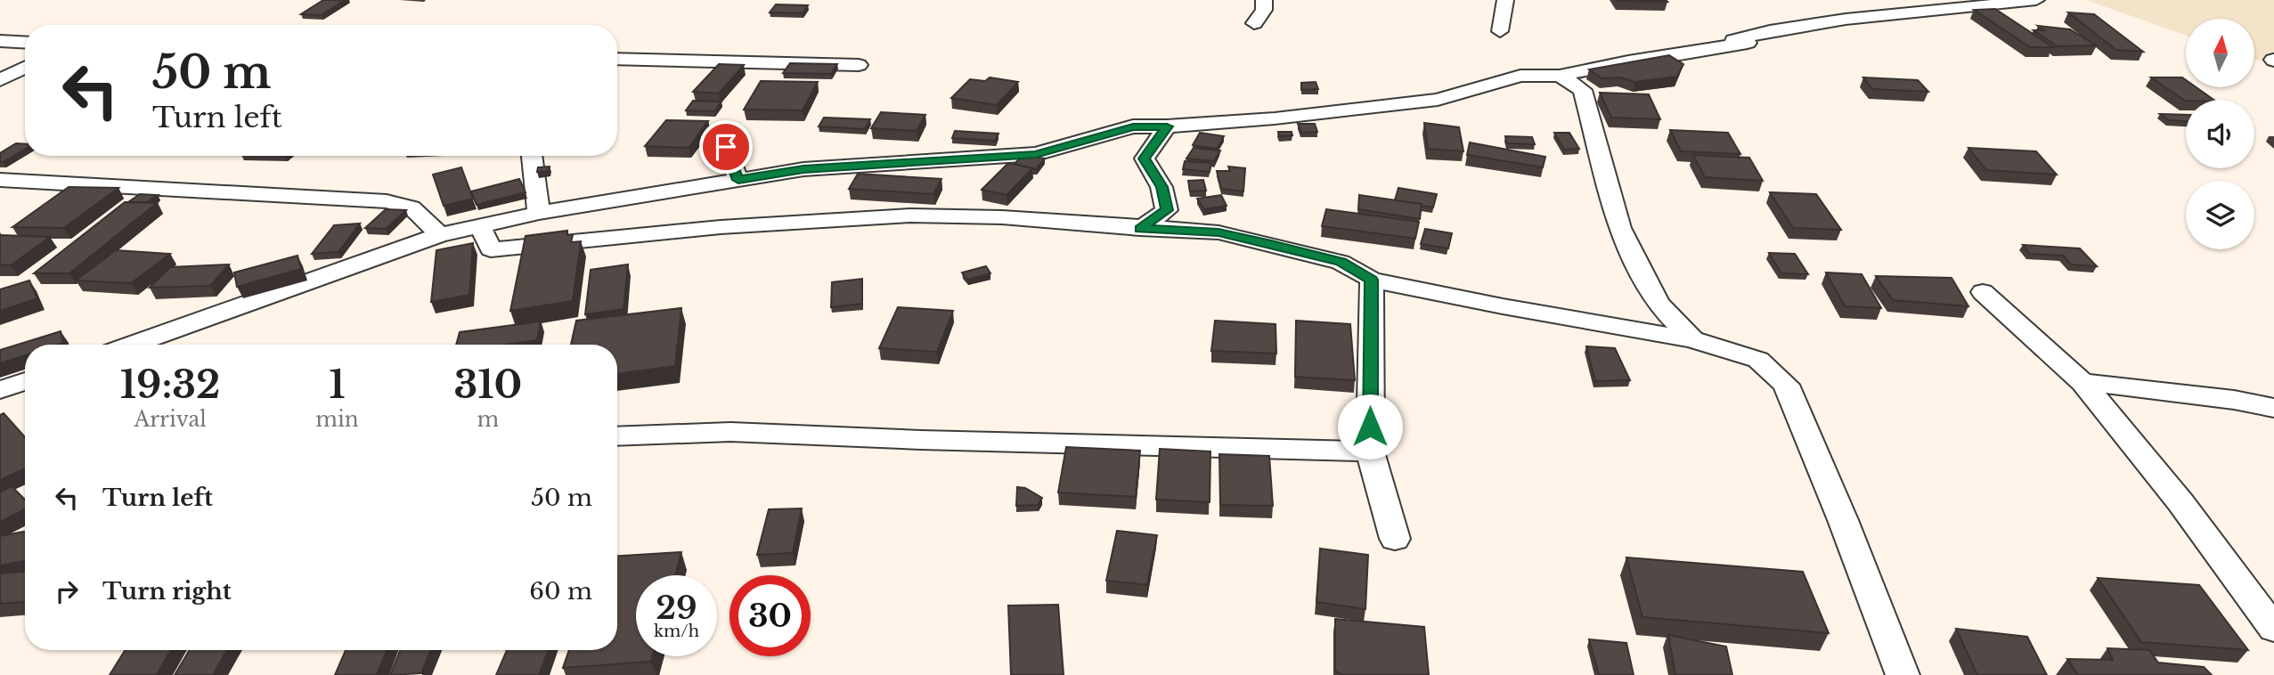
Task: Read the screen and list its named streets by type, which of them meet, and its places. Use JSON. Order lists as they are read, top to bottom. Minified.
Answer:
{"north":"top","page":{"turn":["50 m","Turn left"],"eta":["19:32","Arrival","1","min","310","m"],"list":[{"name":"Turn left","value":"50 m"},{"name":"Turn right","value":"60 m"}],"speed":"29 km/h","limit":"30"}}
